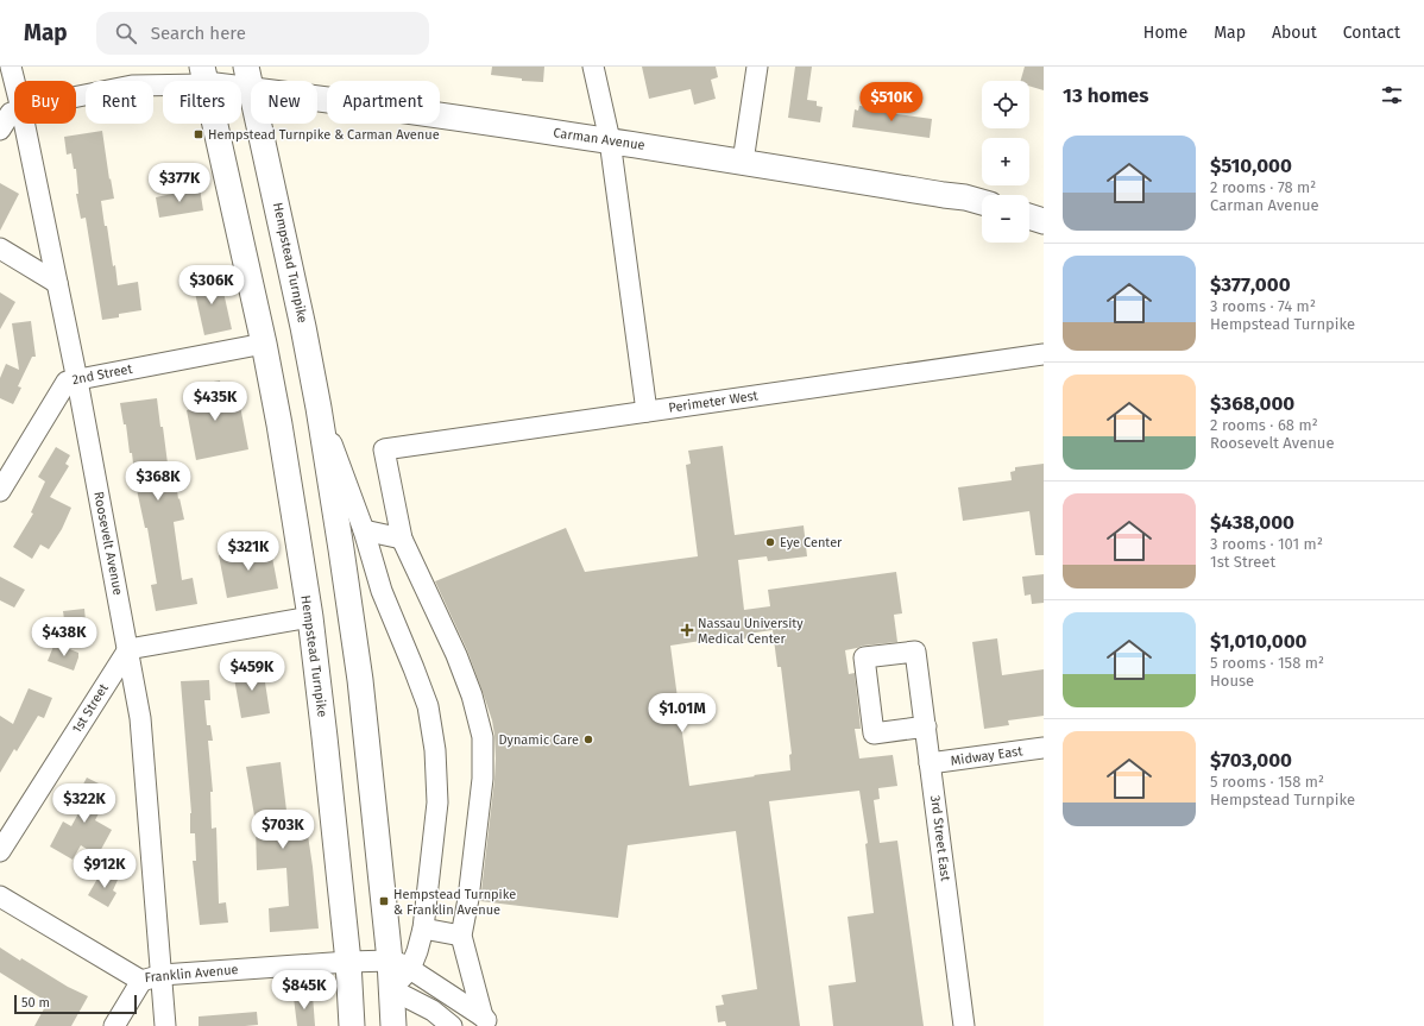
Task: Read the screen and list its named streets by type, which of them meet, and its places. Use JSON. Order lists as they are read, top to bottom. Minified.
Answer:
{"streets":{"main road":["Carman Avenue","Hempstead Turnpike"],"street":["2nd Street","Perimeter West","Roosevelt Avenue","1st Street","Midway East","3rd Street East","Franklin Avenue"]},"crossings":[["Carman Avenue","Hempstead Turnpike"],["Hempstead Turnpike","2nd Street"],["Hempstead Turnpike","Franklin Avenue"],["2nd Street","Roosevelt Avenue"],["Roosevelt Avenue","1st Street"],["Roosevelt Avenue","Franklin Avenue"],["Midway East","3rd Street East"]],"places":{"transit":["Hempstead Turnpike & Carman Avenue","Hempstead Turnpike & Franklin Avenue"],"other":["Eye Center","Dynamic Care"],"health":["Nassau University Medical Center"]},"scale_bar":"50 m","page":{"header":"Map","search":"Search here","nav":["Home","Map","About","Contact"],"heading":"13 homes","map_buttons":["+","−"],"chip":["Buy","Rent","Filters","New","Apartment"],"price":["$510K","$377K","$306K","$435K","$368K","$321K","$438K","$459K","$1.01M","$322K","$703K","$912K","$845K"],"list":[{"name":"$510,000","note":"2 rooms · 78 m² · Carman Avenue"},{"name":"$377,000","note":"3 rooms · 74 m² · Hempstead Turnpike"},{"name":"$368,000","note":"2 rooms · 68 m² · Roosevelt Avenue"},{"name":"$438,000","note":"3 rooms · 101 m² · 1st Street"},{"name":"$1,010,000","note":"5 rooms · 158 m² · House"},{"name":"$703,000","note":"5 rooms · 158 m² · Hempstead Turnpike"}],"scale":"50 m"}}
